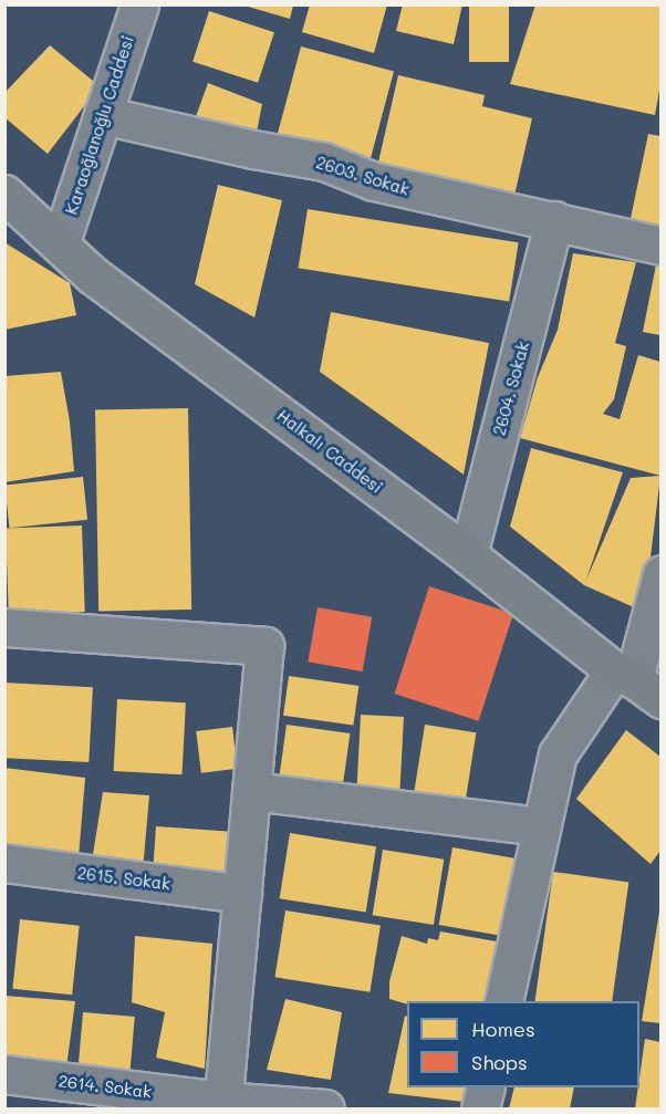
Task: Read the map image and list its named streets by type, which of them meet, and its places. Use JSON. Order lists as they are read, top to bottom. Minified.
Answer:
{"streets":{"main road":["Halkalı Caddesi"],"street":["Karaoğlanoğlu Caddesi","2603. Sokak","2604. Sokak","2615. Sokak","2614. Sokak"]},"crossings":[["Karaoğlanoğlu Caddesi","2603. Sokak"],["Karaoğlanoğlu Caddesi","Halkalı Caddesi"],["2603. Sokak","2604. Sokak"],["2604. Sokak","Halkalı Caddesi"]],"legend":["Homes","Shops"]}
